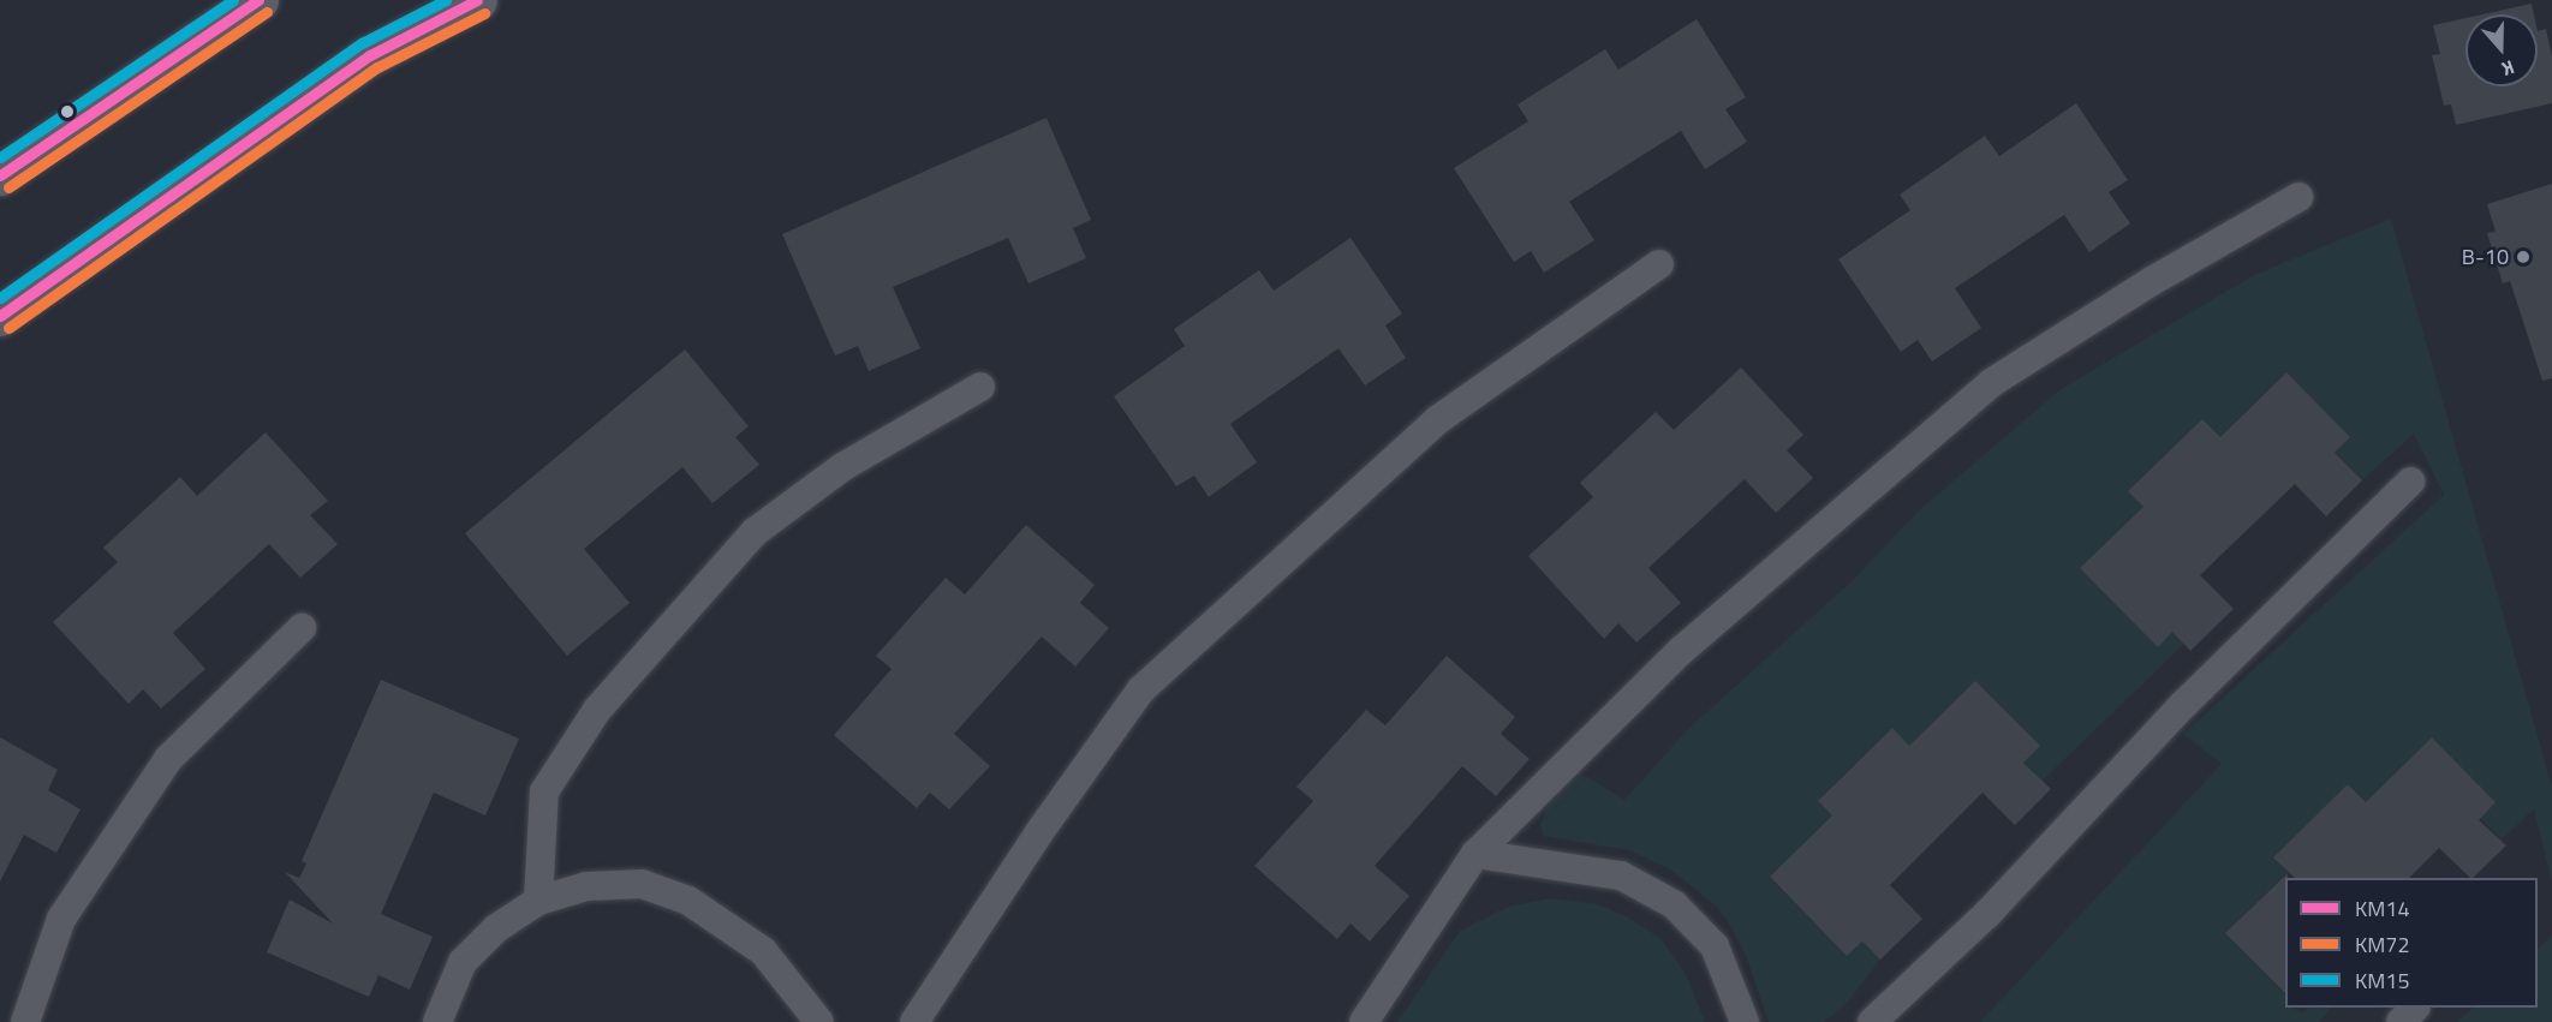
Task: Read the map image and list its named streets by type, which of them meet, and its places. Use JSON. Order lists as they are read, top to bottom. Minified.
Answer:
{"places":["B-10"],"lines":["transit line KM14","transit line KM15","transit line KM72"],"legend":["KM14","KM72","KM15"],"north":"bottom"}
